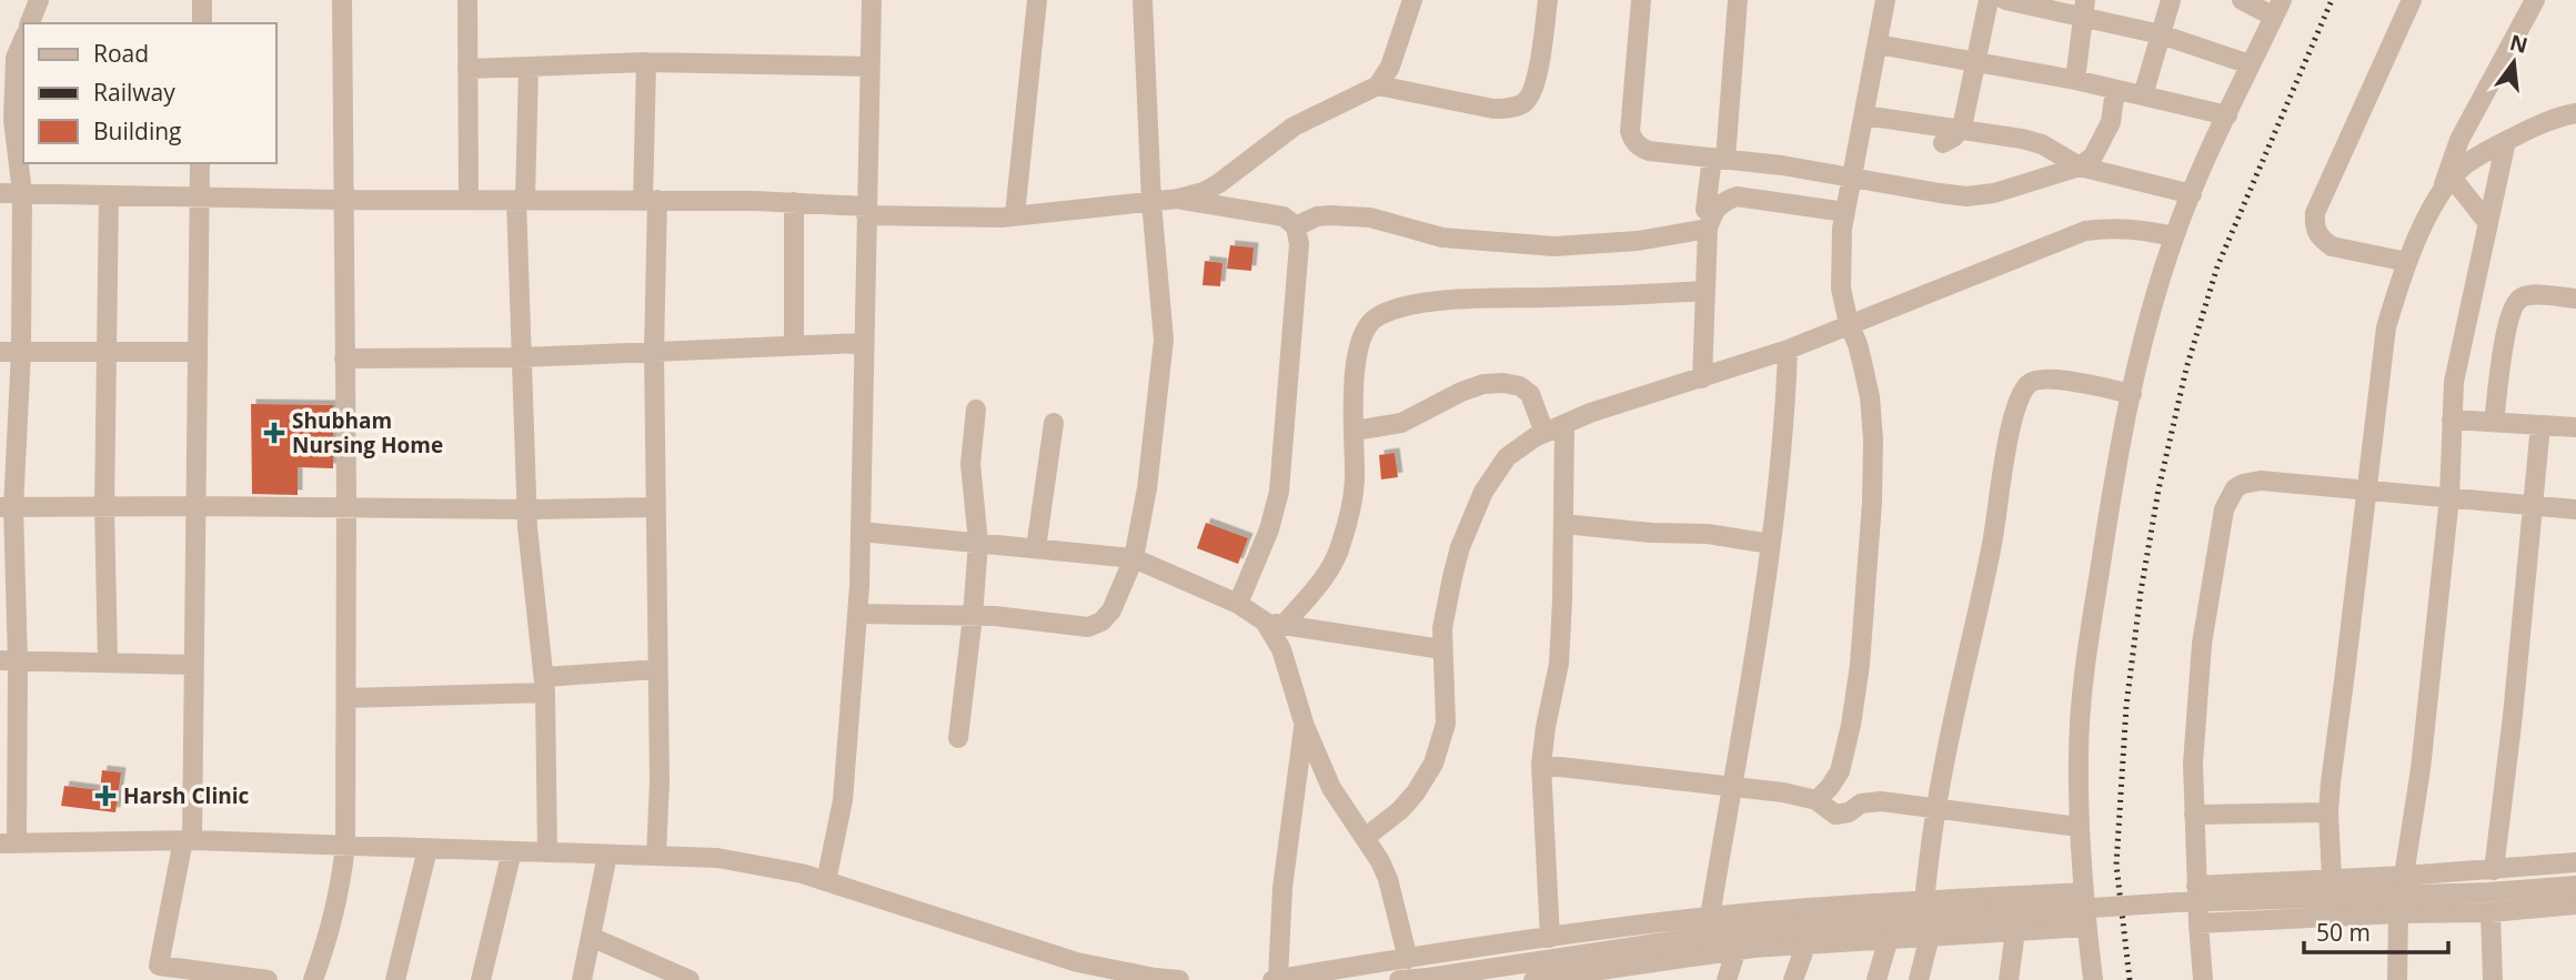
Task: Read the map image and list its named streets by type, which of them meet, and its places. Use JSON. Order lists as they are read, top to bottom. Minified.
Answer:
{"places":{"health":["Shubham Nursing Home","Harsh Clinic"]},"legend":["Road","Railway","Building"],"scale_bar":"50 m","north":"top"}
